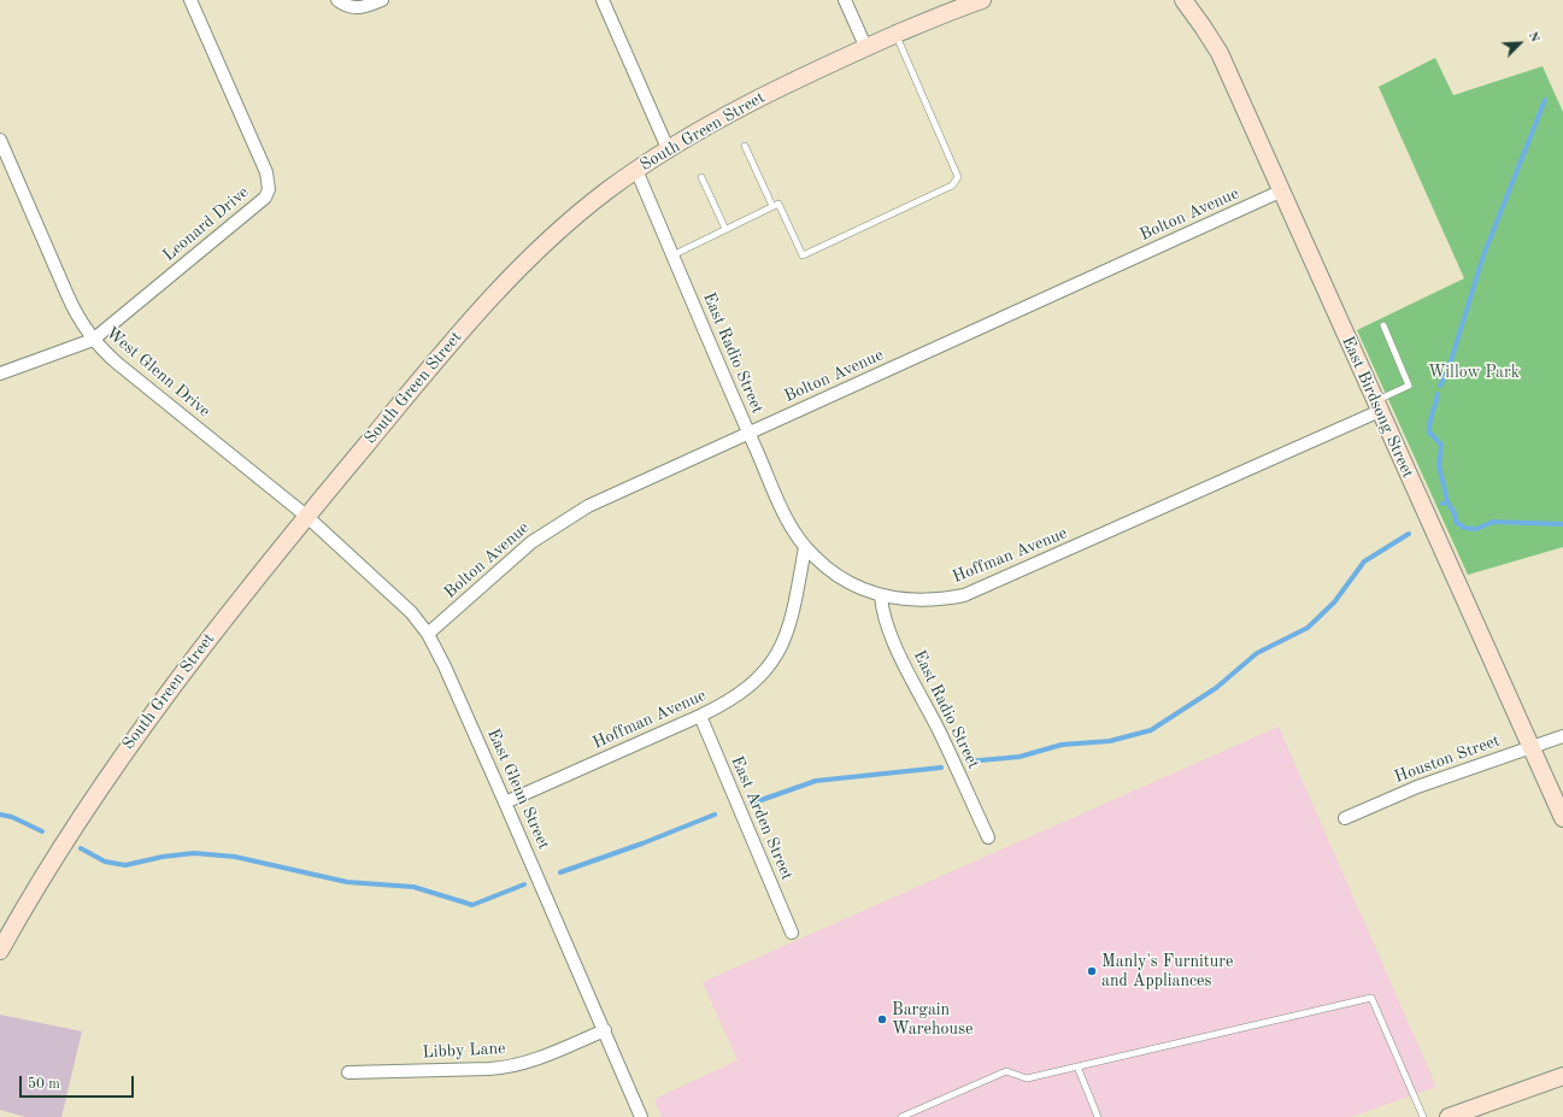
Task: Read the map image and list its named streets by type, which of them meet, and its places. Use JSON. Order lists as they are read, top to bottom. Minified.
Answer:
{"streets":{"street":["South Green Street","Bolton Avenue","Leonard Drive","East Radio Street","West Glenn Drive","East Birdsong Street","Hoffman Avenue","Houston Street","East Glenn Street","East Arden Street","Libby Lane"]},"crossings":[["South Green Street","East Radio Street"],["South Green Street","West Glenn Drive"],["South Green Street","East Glenn Street"],["Bolton Avenue","East Radio Street"],["Bolton Avenue","East Birdsong Street"],["Bolton Avenue","East Glenn Street"],["Leonard Drive","West Glenn Drive"],["East Radio Street","Hoffman Avenue"],["West Glenn Drive","East Glenn Street"],["East Birdsong Street","Hoffman Avenue"],["East Birdsong Street","Houston Street"],["Hoffman Avenue","East Glenn Street"],["Hoffman Avenue","East Arden Street"],["East Glenn Street","Libby Lane"]],"parks":["Willow Park"],"places":["Manly's Furniture and Appliances","Bargain Warehouse"],"scale_bar":"50 m","north":"top right"}
